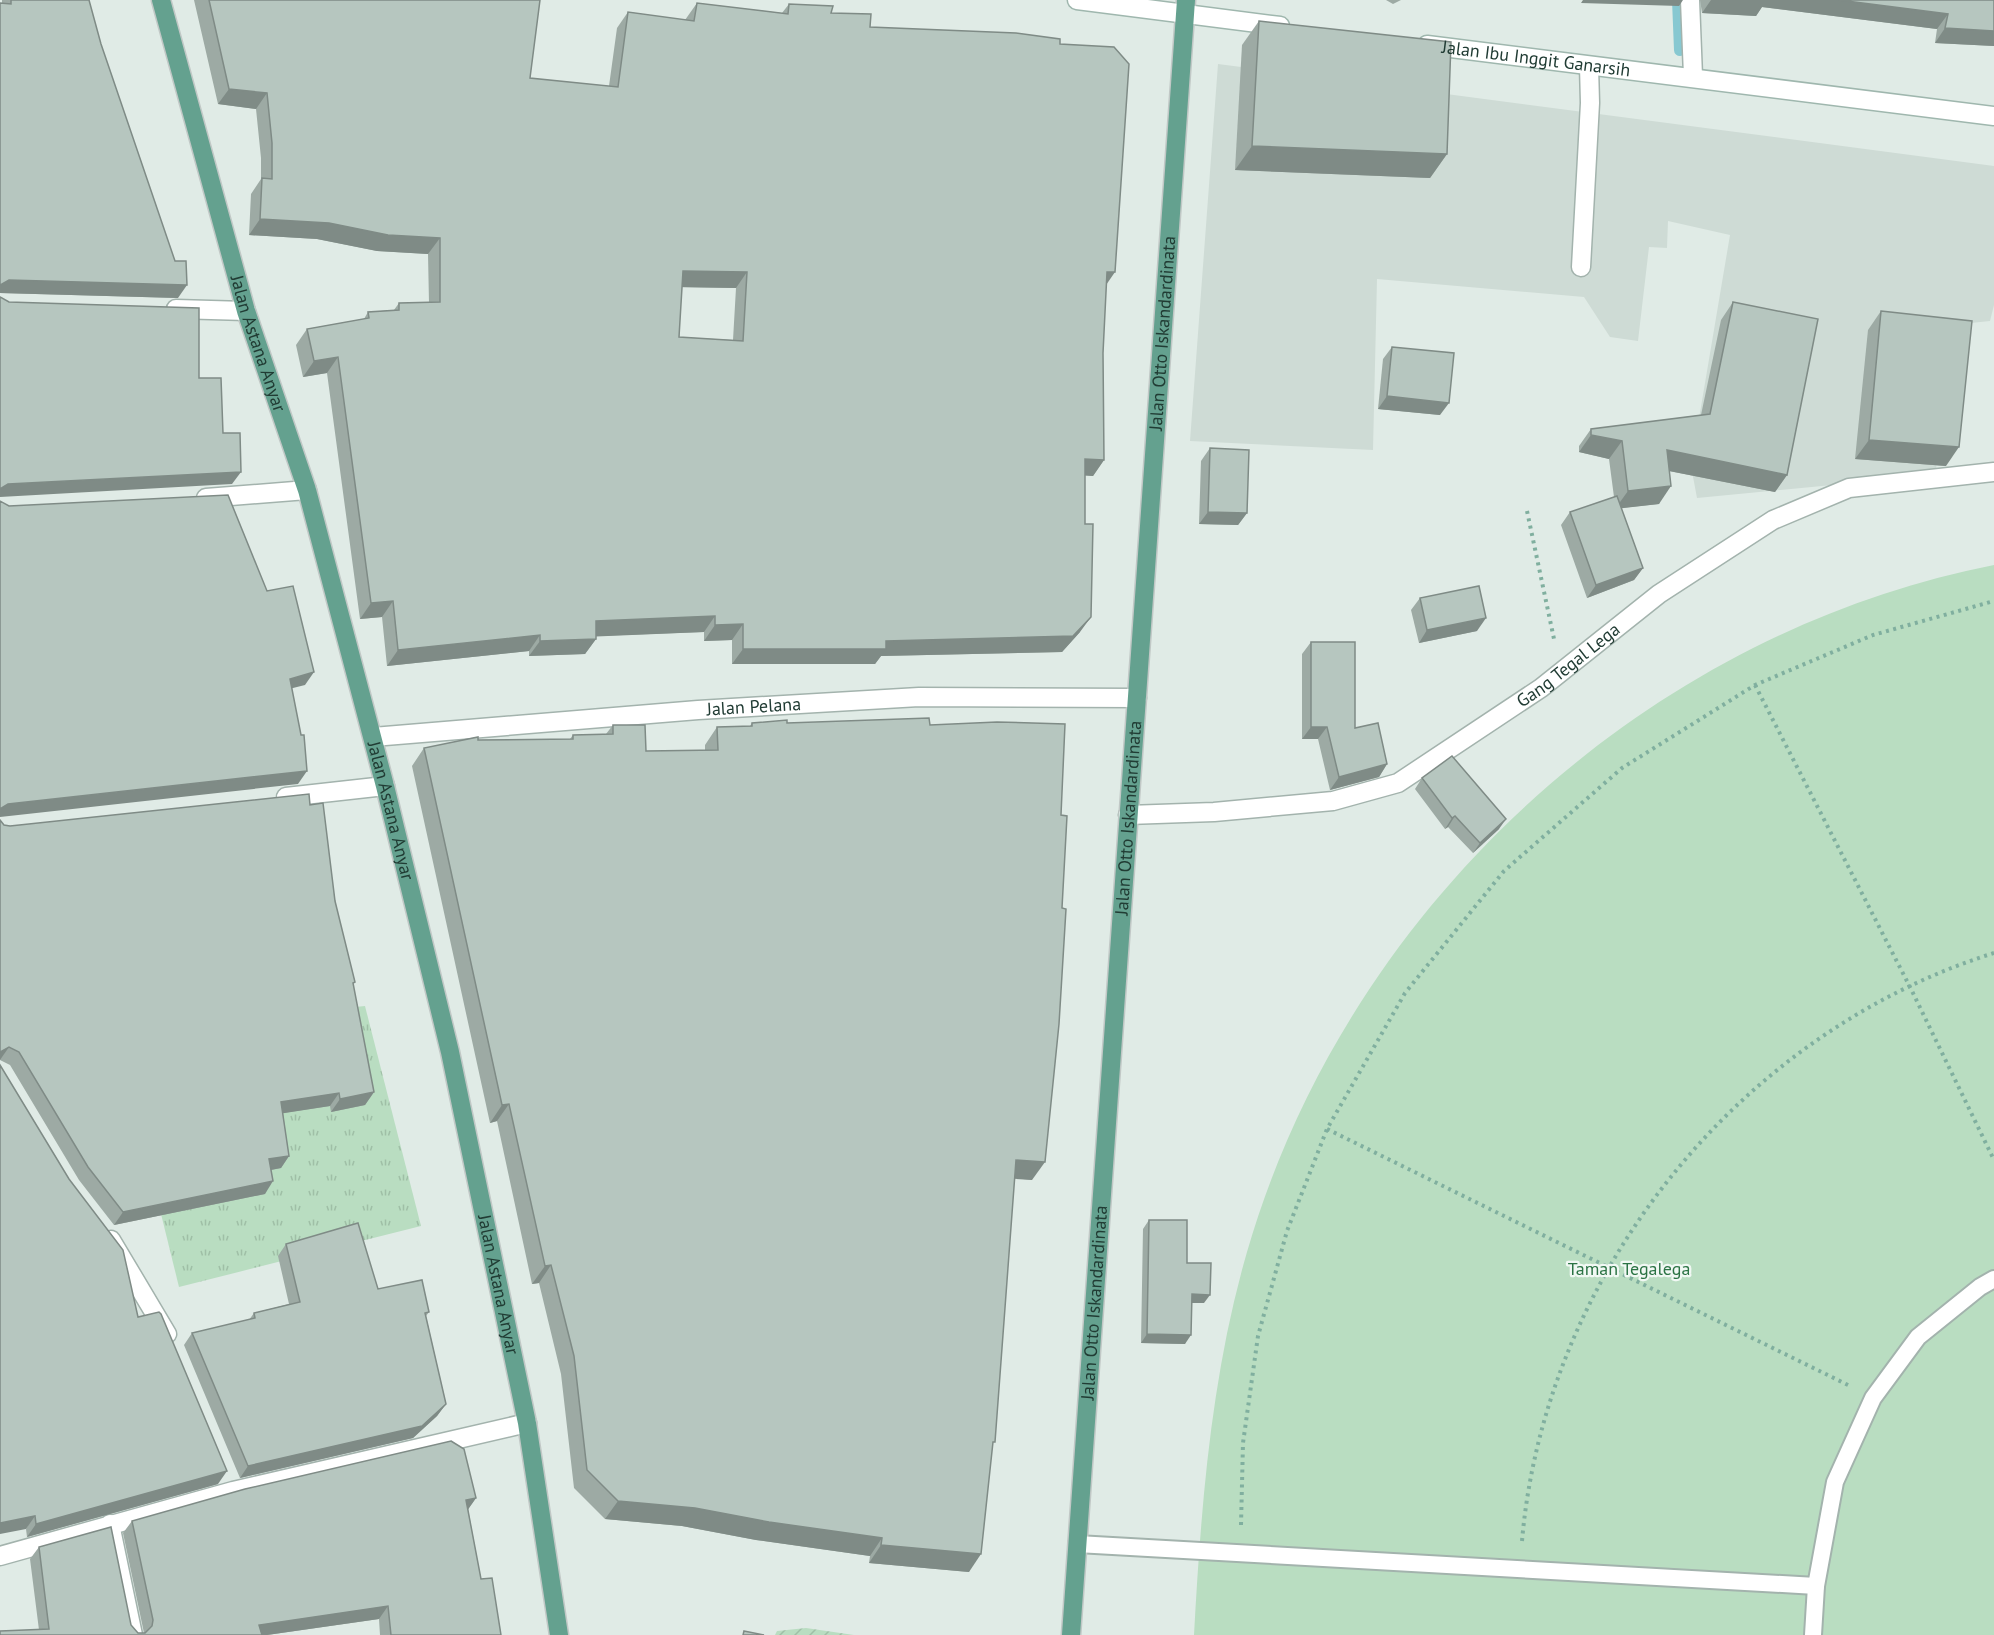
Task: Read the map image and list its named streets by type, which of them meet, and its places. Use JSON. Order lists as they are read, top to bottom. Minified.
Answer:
{"streets":{"main road":["Jalan Otto Iskandardinata","Jalan Astana Anyar"],"street":["Jalan Ibu Inggit Ganarsih","Gang Tegal Lega","Jalan Pelana"]},"crossings":[["Jalan Otto Iskandardinata","Gang Tegal Lega"],["Jalan Otto Iskandardinata","Jalan Pelana"],["Jalan Astana Anyar","Jalan Pelana"]],"parks":["Taman Tegalega"]}
